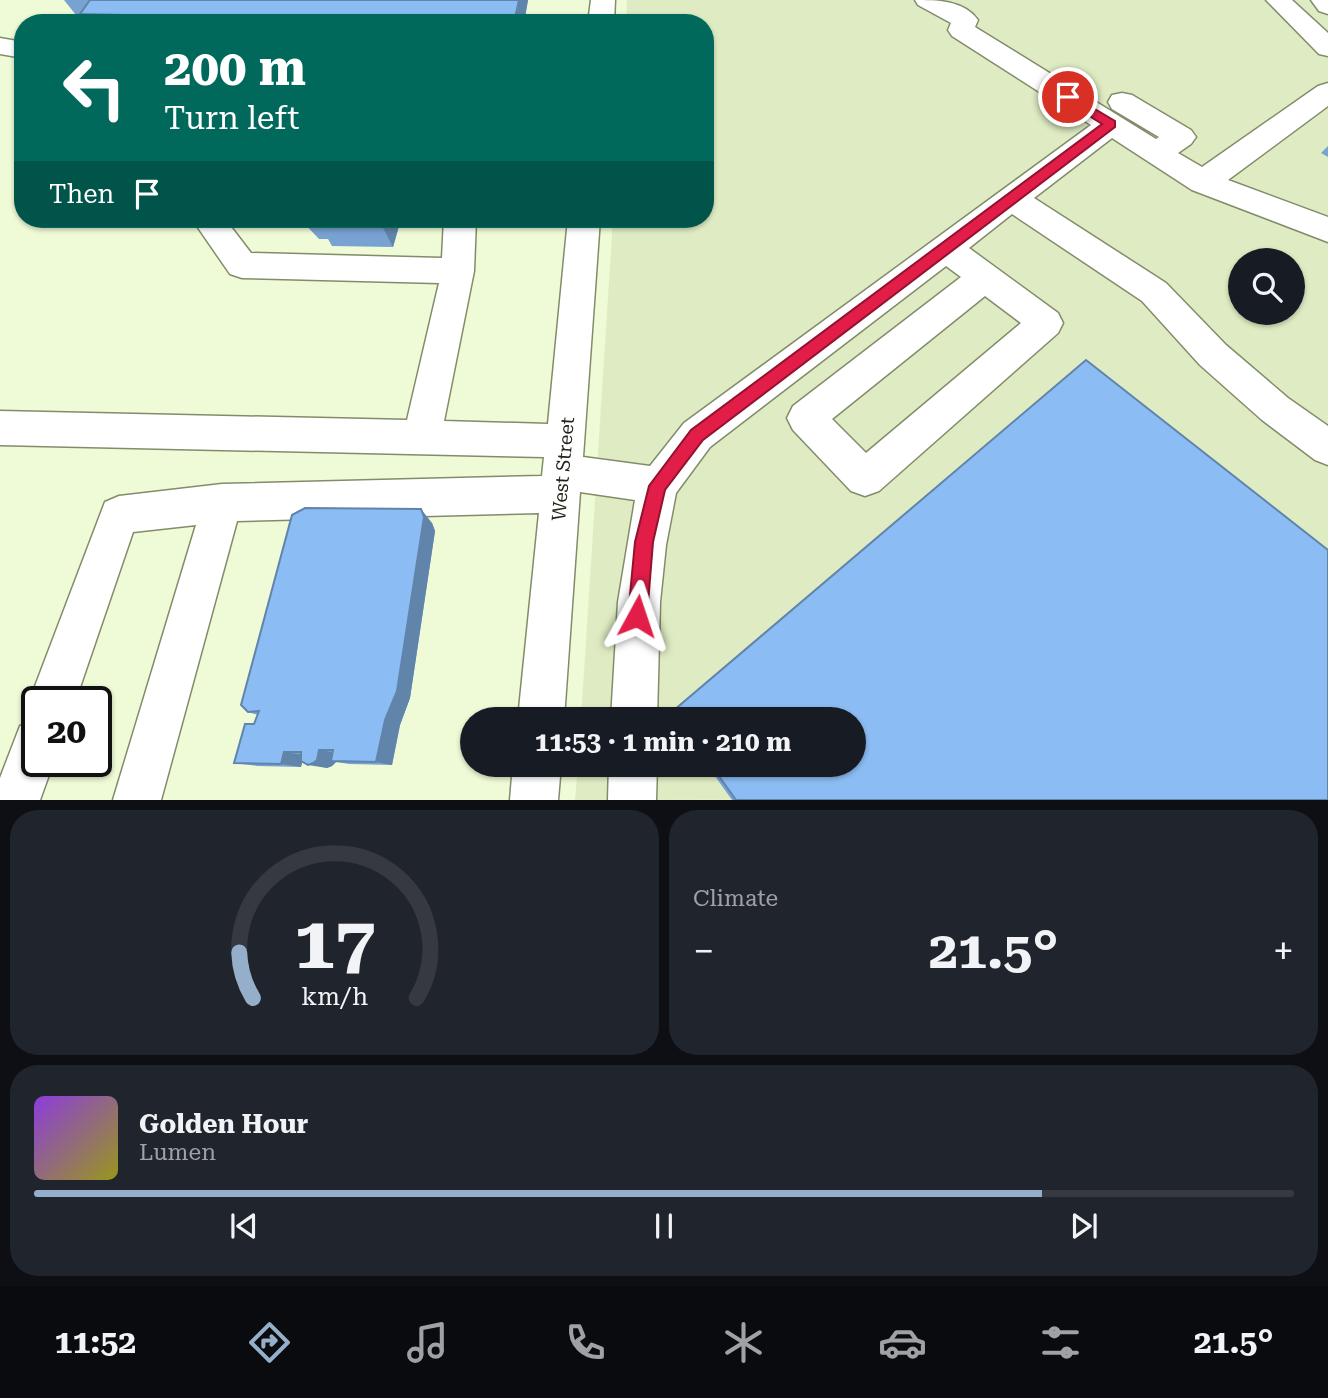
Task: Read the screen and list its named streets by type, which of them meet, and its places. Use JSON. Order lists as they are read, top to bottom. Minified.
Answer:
{"streets":{"street":["West Street"]},"page":{"turn":["200 m","Turn left"],"then":"Then","limit":"20","trip":"11:53 · 1 min · 210 m","tile":"Climate","heat":["−","21.5°","+"],"song":["Golden Hour","Lumen"],"tabs":["11:52","21.5°"],"gauge":["17","km/h"]}}
